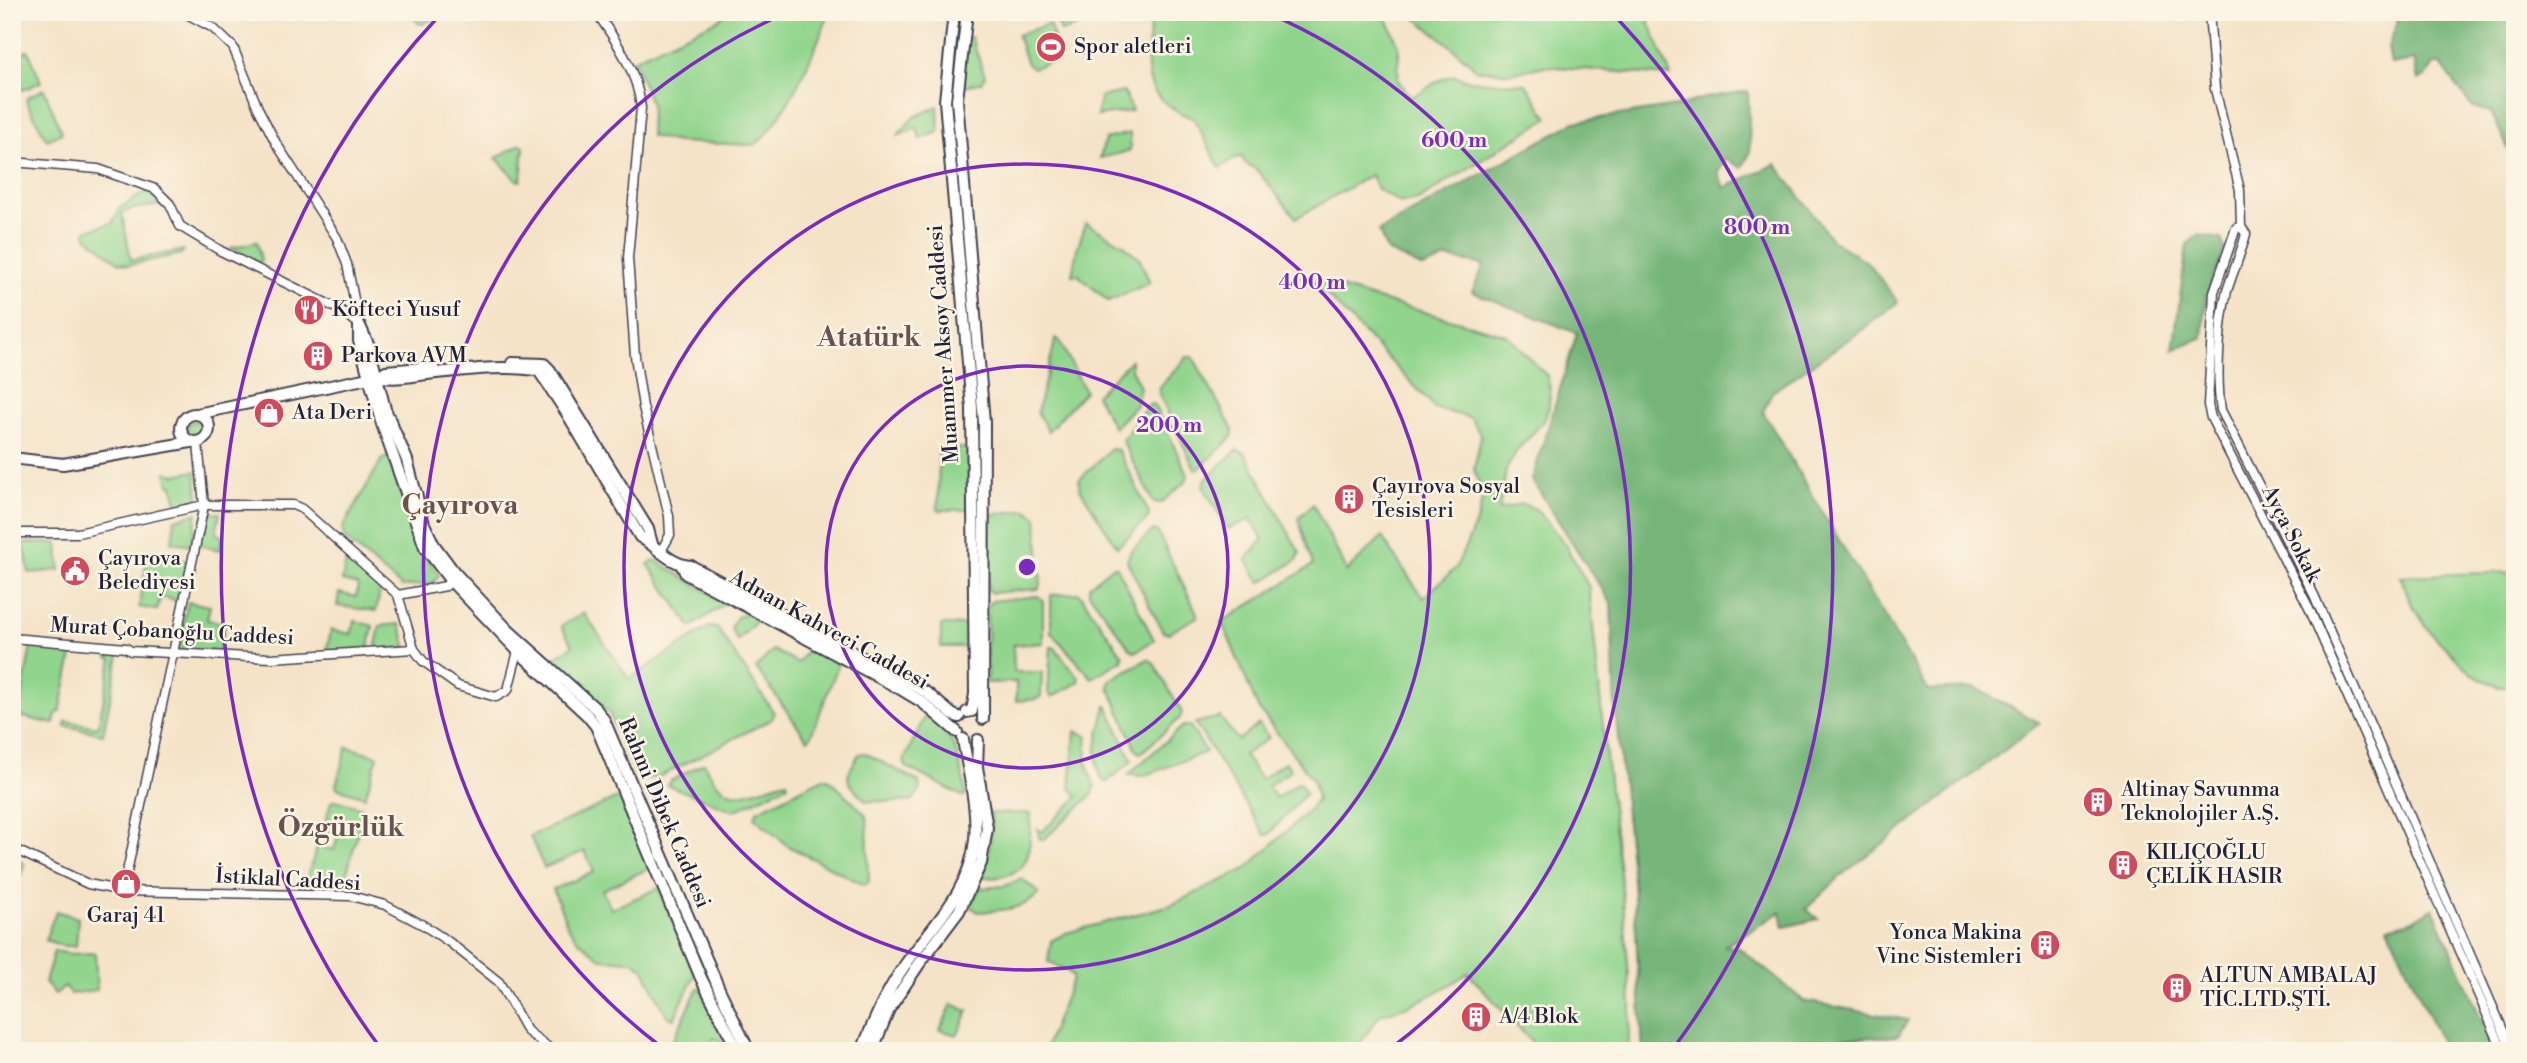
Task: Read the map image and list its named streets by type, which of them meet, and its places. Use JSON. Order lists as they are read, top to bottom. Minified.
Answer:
{"streets":{"main road":["Muammer Aksoy Caddesi","Adnan Kahveci Caddesi","Rahmi Dibek Caddesi"],"street":["Ayça Sokak","Murat Çobanoğlu Caddesi","İstiklal Caddesi"]},"crossings":[["Muammer Aksoy Caddesi","Adnan Kahveci Caddesi"],["Adnan Kahveci Caddesi","Rahmi Dibek Caddesi"]],"districts":["Atatürk","Çayırova","Özgürlük"],"places":{"sports":["Spor aletleri"],"restaurant":["Köfteci Yusuf"],"building":["Parkova AVM","Çayırova Sosyal Tesisleri","Altinay Savunma Teknolojiler A.Ş.","KILIÇOĞLU ÇELİK HASIR","Yonca Makina Vinc Sistemleri","ALTUN AMBALAJ TİC.LTD.ŞTİ.","A/4 Blok"],"shop":["Ata Deri","Garaj 41"],"public building":["Çayırova Belediyesi"]},"rings":["600 m","800 m","400 m","200 m"]}
